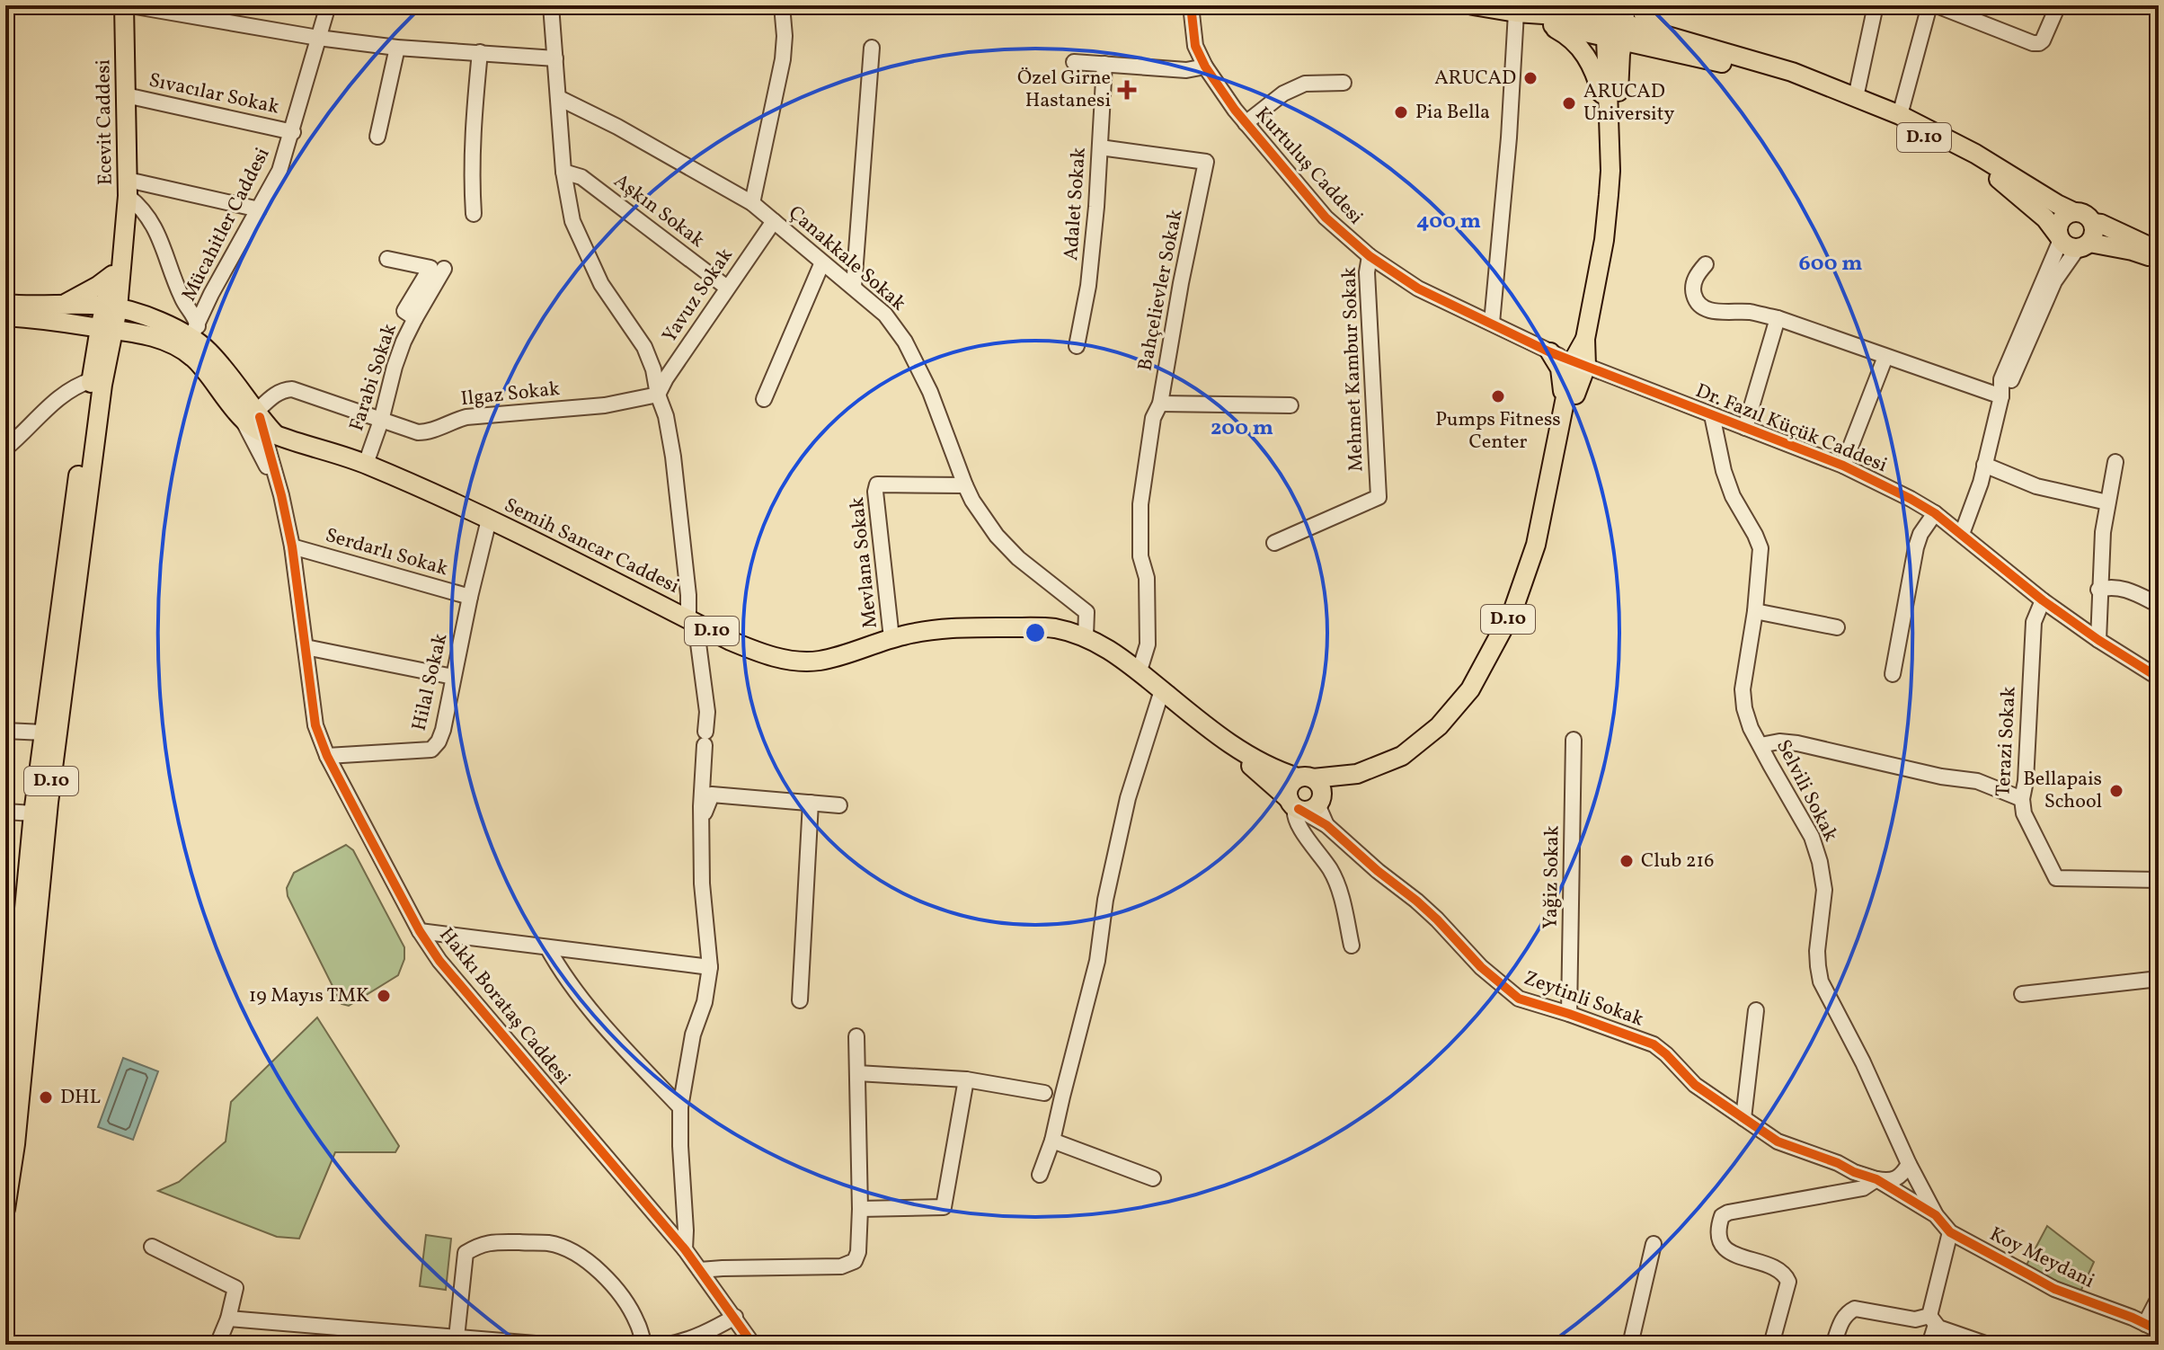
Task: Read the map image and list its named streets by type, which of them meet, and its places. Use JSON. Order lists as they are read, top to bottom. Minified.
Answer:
{"streets":{"main road":["Ecevit Caddesi","D.10","Semih Sancar Caddesi"],"street":["Sıvacılar Sokak","Kurtuluş Caddesi","Adalet Sokak","Aşkın Sokak","Mücahitler Caddesi","Çanakkale Sokak","Bahçelievler Sokak","Yavuz Sokak","Mehmet Kambur Sokak","Farabi Sokak","Ilgaz Sokak","Dr. Fazıl Küçük Caddesi","Serdarlı Sokak","Mevlana Sokak","Hilal Sokak","Terazi Sokak","Selvili Sokak","Yağiz Sokak","Zeytinli Sokak","Hakkı Borataş Caddesi","Koy Meydani"]},"crossings":[["Sıvacılar Sokak","Ecevit Caddesi"],["Sıvacılar Sokak","Mücahitler Caddesi"],["Ecevit Caddesi","D.10"],["D.10","Semih Sancar Caddesi"],["Kurtuluş Caddesi","Mehmet Kambur Sokak"],["Kurtuluş Caddesi","Dr. Fazıl Küçük Caddesi"],["Kurtuluş Caddesi","Semih Sancar Caddesi"],["Adalet Sokak","Bahçelievler Sokak"],["Aşkın Sokak","Yavuz Sokak"],["Çanakkale Sokak","Yavuz Sokak"],["Çanakkale Sokak","Semih Sancar Caddesi"],["Çanakkale Sokak","Mevlana Sokak"],["Yavuz Sokak","Ilgaz Sokak"],["Farabi Sokak","Ilgaz Sokak"],["Farabi Sokak","Semih Sancar Caddesi"],["Ilgaz Sokak","Semih Sancar Caddesi"],["Ilgaz Sokak","Hakkı Borataş Caddesi"],["Dr. Fazıl Küçük Caddesi","Semih Sancar Caddesi"],["Dr. Fazıl Küçük Caddesi","Terazi Sokak"],["Dr. Fazıl Küçük Caddesi","Selvili Sokak"],["Semih Sancar Caddesi","Mevlana Sokak"],["Semih Sancar Caddesi","Hilal Sokak"],["Semih Sancar Caddesi","Zeytinli Sokak"],["Semih Sancar Caddesi","Hakkı Borataş Caddesi"],["Serdarlı Sokak","Hilal Sokak"],["Serdarlı Sokak","Hakkı Borataş Caddesi"],["Hilal Sokak","Hakkı Borataş Caddesi"],["Selvili Sokak","Zeytinli Sokak"],["Yağiz Sokak","Zeytinli Sokak"],["Zeytinli Sokak","Koy Meydani"]],"places":{"other":["ARUCAD","ARUCAD University","Pia Bella","Pumps Fitness Center","Bellapais School","Club 216","19 Mayıs TMK","DHL"],"health":["Özel Girne Hastanesi"]},"rings":["400 m","600 m","200 m"]}
